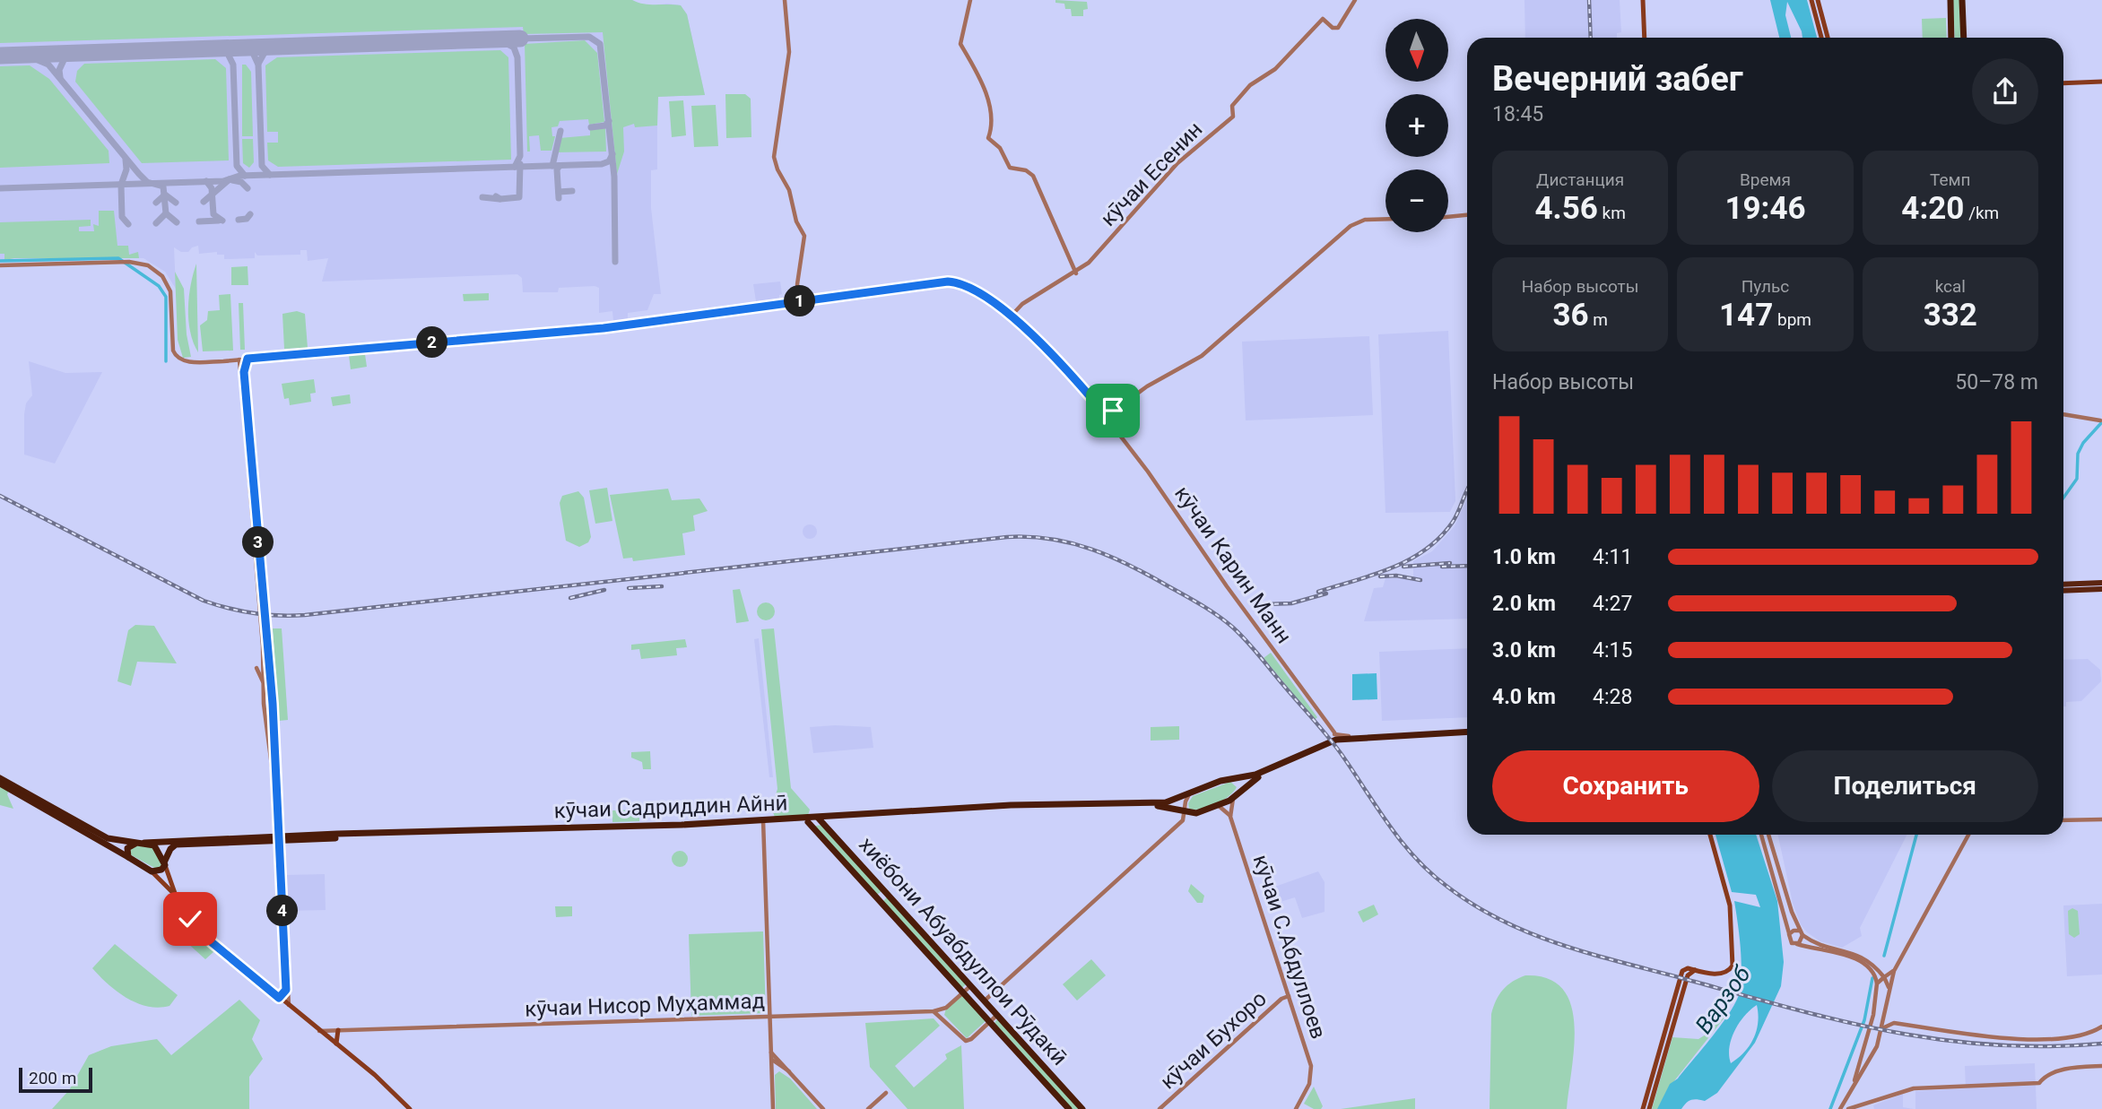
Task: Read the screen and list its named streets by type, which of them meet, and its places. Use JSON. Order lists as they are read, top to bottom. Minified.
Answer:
{"streets":{"highway":["кӯчаи Садриддин Айнӣ","хиёбони Абуабдуллои Рӯдакӣ"],"street":["кӯчаи Есенин","кӯчаи Карин Манн","кӯчаи С.Абдуллоев","кӯчаи Нисор Муҳаммад","кӯчаи Бухоро"]},"crossings":[["кӯчаи Есенин","кӯчаи Карин Манн"],["кӯчаи Садриддин Айнӣ","кӯчаи С.Абдуллоев"],["кӯчаи Садриддин Айнӣ","хиёбони Абуабдуллои Рӯдакӣ"],["кӯчаи С.Абдуллоев","кӯчаи Бухоро"],["хиёбони Абуабдуллои Рӯдакӣ","кӯчаи Нисор Муҳаммад"]],"water":["Варзоб"],"scale_bar":"200 m","north":"bottom","page":{"map_buttons":["+","−"],"heading":["Вечерний забег","18:45"],"stats":[["Дистанция","4.56 km"],["Время","19:46"],["Темп","4:20 /km"],["Набор высоты","36 m"],["Пульс","147 bpm"],["kcal","332"]],"pins":["1","2","3","4"],"chart":["Набор высоты","50–78 m"],"list":[{"name":"1.0 km","note":"4:11"},{"name":"2.0 km","note":"4:27"},{"name":"3.0 km","note":"4:15"},{"name":"4.0 km","note":"4:28"}],"buttons":["Сохранить","Поделиться"],"scale":"200 m"}}
